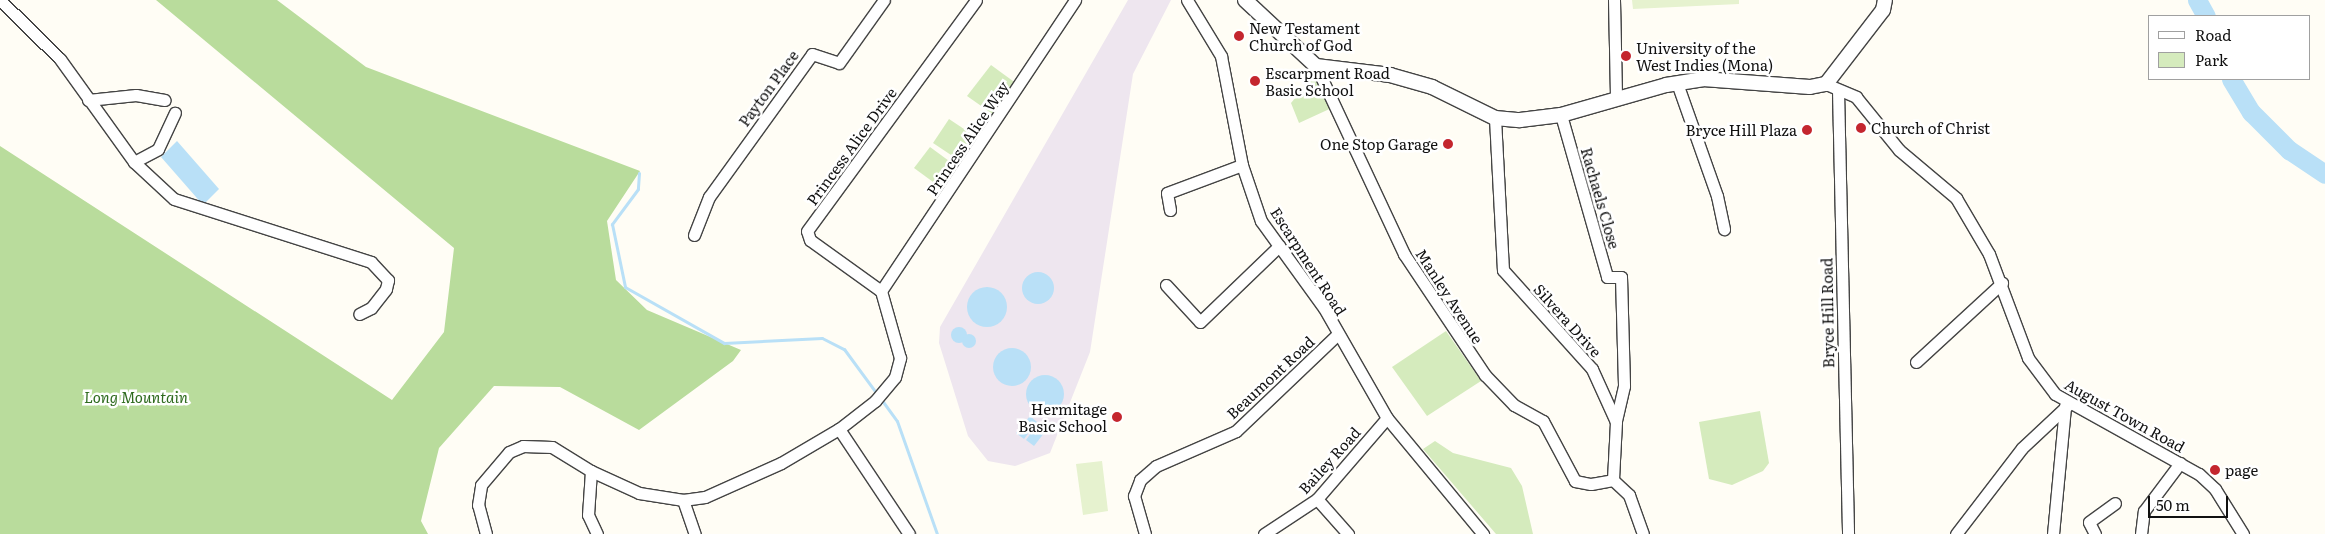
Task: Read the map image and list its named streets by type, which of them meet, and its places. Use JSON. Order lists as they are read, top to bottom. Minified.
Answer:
{"streets":{"street":["Payton Place","Princess Alice Way","Princess Alice Drive","Rachaels Close","Escarpment Road","Manley Avenue","Bryce Hill Road","Silvera Drive","Beaumont Road","August Town Road","Bailey Road"]},"crossings":[["Princess Alice Way","Princess Alice Drive"],["Rachaels Close","Silvera Drive"],["Escarpment Road","Beaumont Road"],["Escarpment Road","Bailey Road"],["Manley Avenue","Silvera Drive"],["Bryce Hill Road","August Town Road"]],"parks":["Long Mountain"],"places":["New Testament Church of God","University of the West Indies (Mona)","Escarpment Road Basic School","Church of Christ","Bryce Hill Plaza","One Stop Garage","Hermitage Basic School","page"],"legend":["Road","Park"],"scale_bar":"50 m"}
